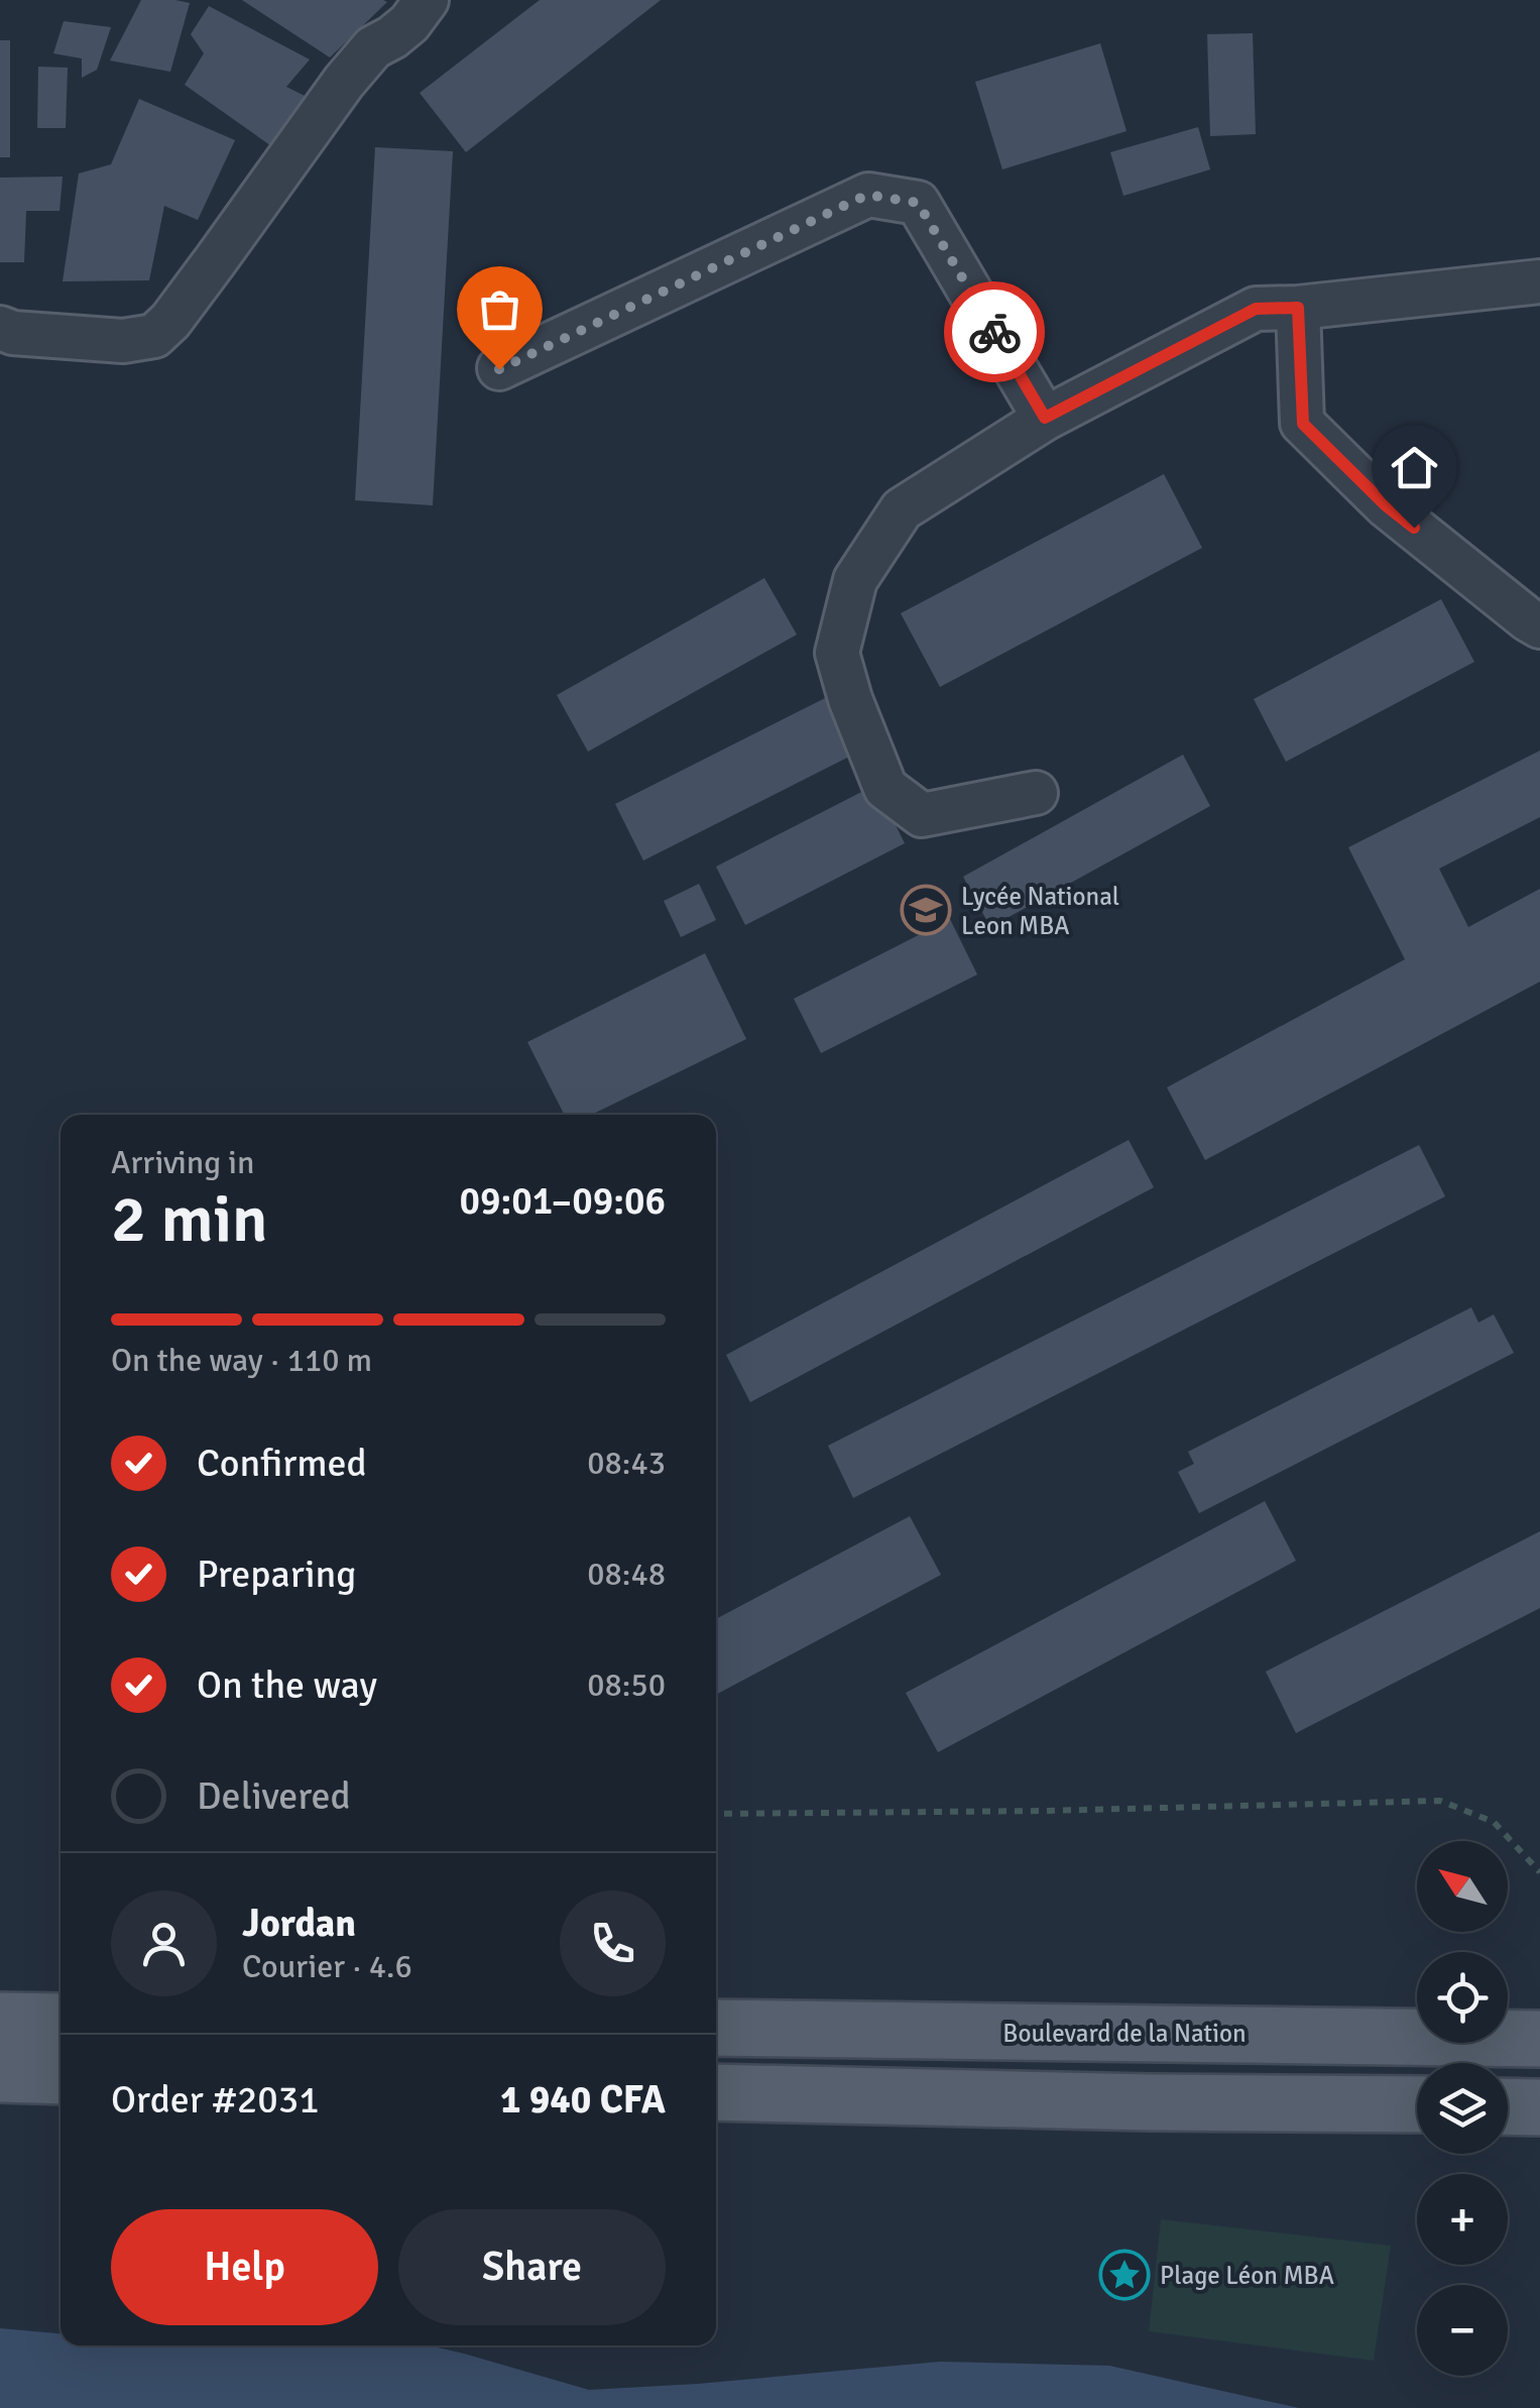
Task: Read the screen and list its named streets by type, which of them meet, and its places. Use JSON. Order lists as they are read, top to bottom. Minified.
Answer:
{"streets":{"main road":["Boulevard de la Nation"]},"places":{"school or university":["Lycée National Leon MBA"],"place":["Plage Léon MBA"]},"north":"top left","page":{"heading":["2 min","Arriving in","09:01–09:06"],"panel":["Jordan","Courier · 4.6","Order #2031","1 940 CFA"],"bar":"On the way · 110 m","list":[["Confirmed","08:43"],["Preparing","08:48"],["On the way","08:50"],"Delivered"],"map_buttons":["+","−"],"buttons":["Help","Share"]}}
